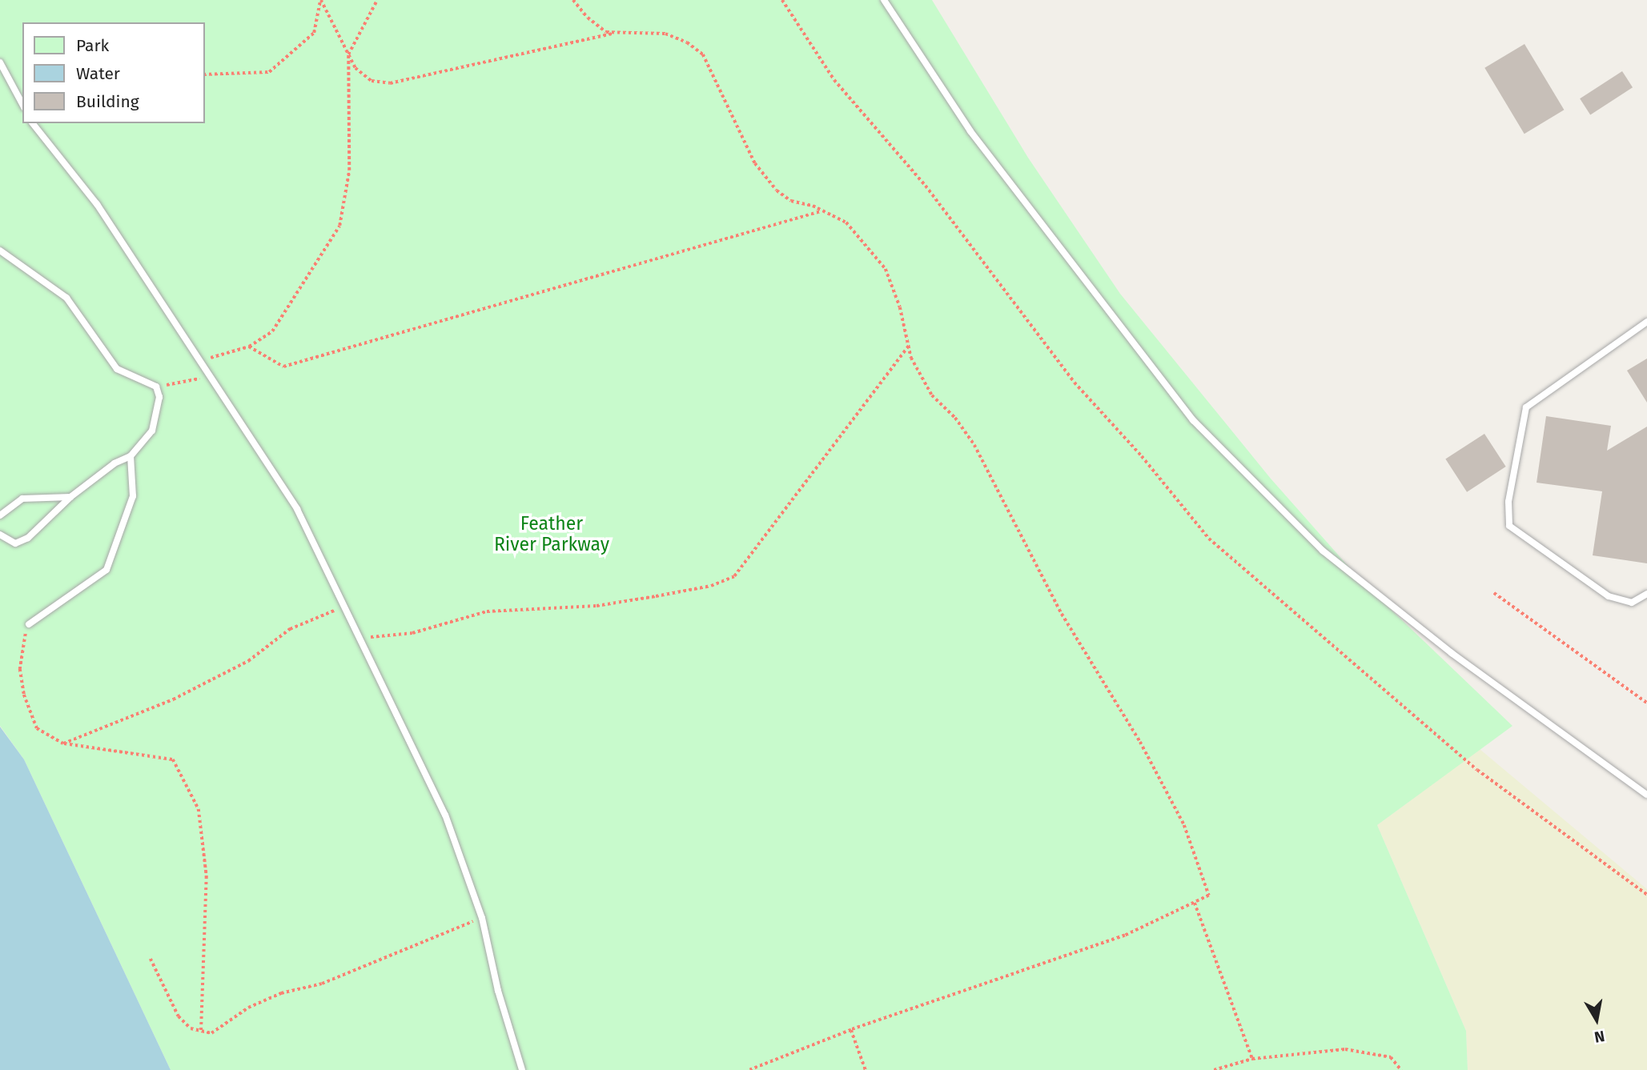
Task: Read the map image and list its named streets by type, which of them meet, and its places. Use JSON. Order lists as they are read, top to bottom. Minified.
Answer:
{"parks":["Feather River Parkway"],"legend":["Park","Water","Building"],"north":"bottom"}
